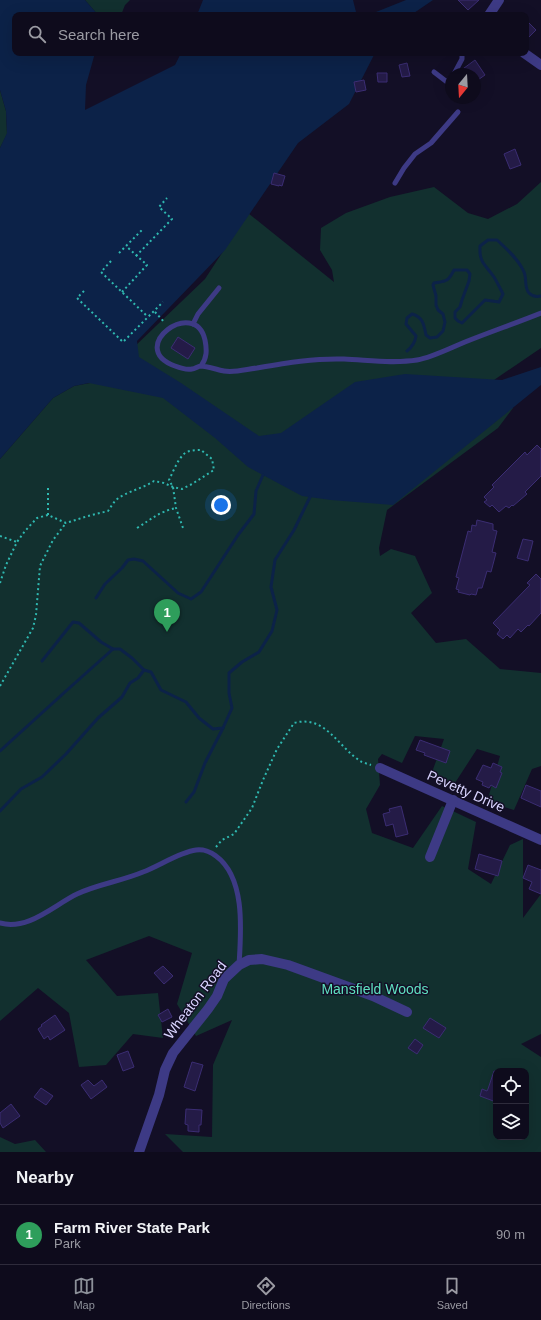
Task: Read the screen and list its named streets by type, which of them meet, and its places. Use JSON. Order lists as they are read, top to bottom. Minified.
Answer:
{"streets":{"street":["Pevetty Drive","Wheaton Road"]},"parks":["Mansfield Woods"],"north":"bottom","page":{"search":"Search here","pins":"1","heading":"Nearby","list":[{"mark":"1","name":"Farm River State Park","note":"Park","value":"90 m"}],"nav":["Map","Directions","Saved"]}}
